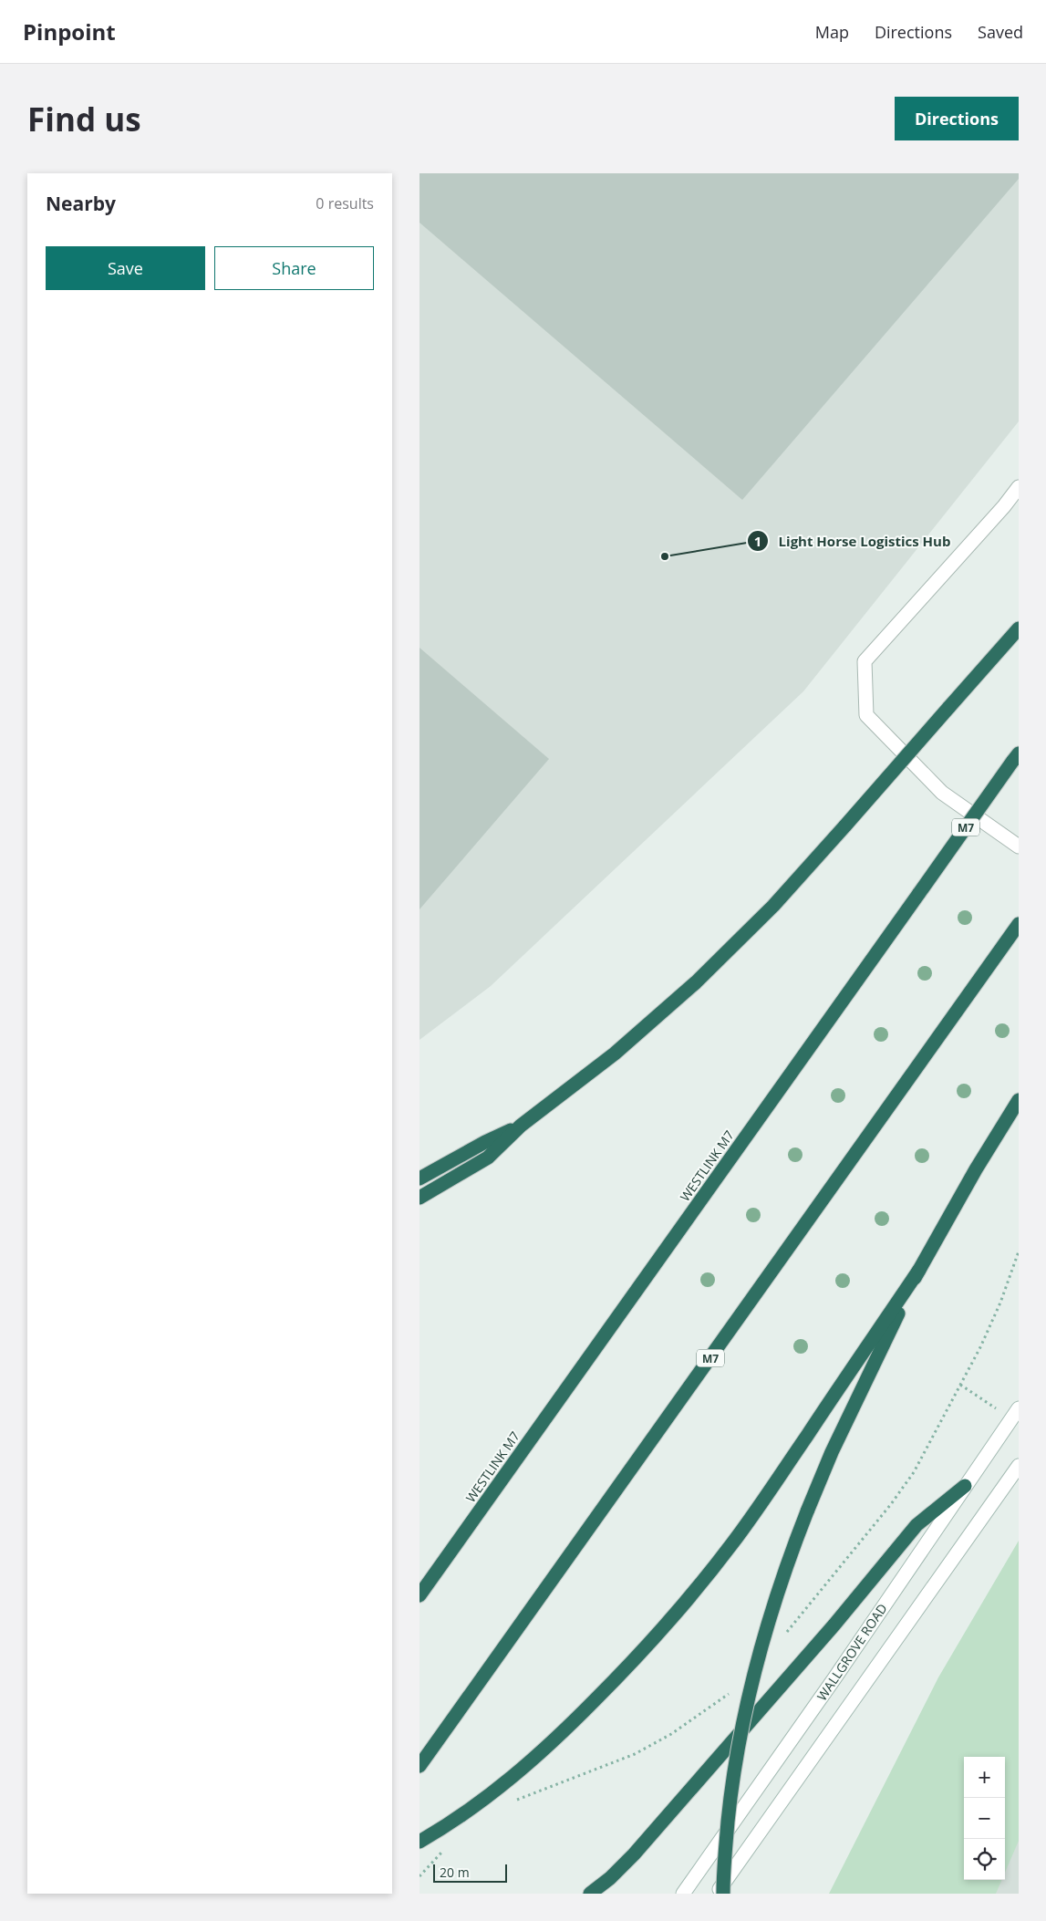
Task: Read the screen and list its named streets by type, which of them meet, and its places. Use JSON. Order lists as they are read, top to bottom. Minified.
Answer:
{"streets":{"highway":["M7","WESTLINK M7"],"main road":["WALLGROVE ROAD"]},"places":["Light Horse Logistics Hub"],"scale_bar":"20 m","page":{"header":"Pinpoint","nav":["Map","Directions","Saved"],"buttons":["Directions",["Save","Share"]],"title":"Find us","heading":["Nearby","0 results"],"map_buttons":["+","−"],"scale":"20 m"}}
